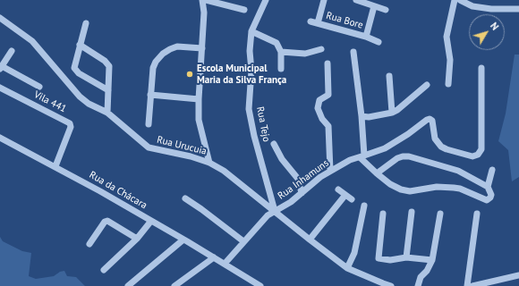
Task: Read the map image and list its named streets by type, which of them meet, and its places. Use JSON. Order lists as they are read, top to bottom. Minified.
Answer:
{"streets":{"street":["Rua Bore","Vila 441","Rua Tejo","Rua Urucuia","Rua Inhamuns","Rua da Chácara"]},"crossings":[["Vila 441","Rua da Chácara"],["Rua Tejo","Rua Urucuia"],["Rua Tejo","Rua Inhamuns"],["Rua Urucuia","Rua Inhamuns"],["Rua Inhamuns","Rua da Chácara"]],"places":["Escola Municipal Maria da Silva França"],"north":"top right"}
